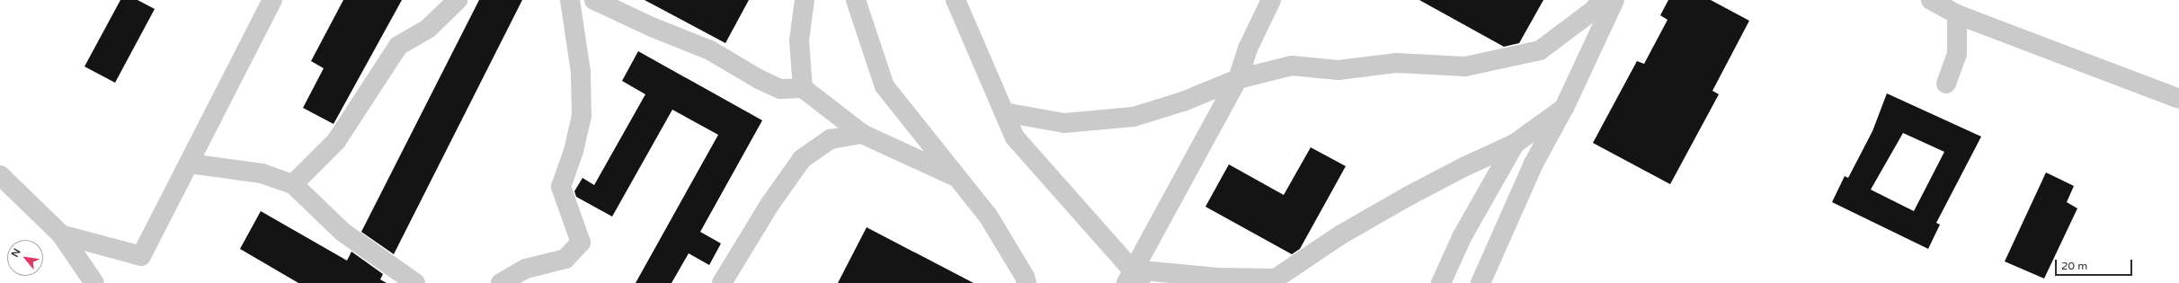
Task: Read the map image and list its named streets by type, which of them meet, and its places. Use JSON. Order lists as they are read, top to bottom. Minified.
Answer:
{"scale_bar":"20 m","north":"top left"}
